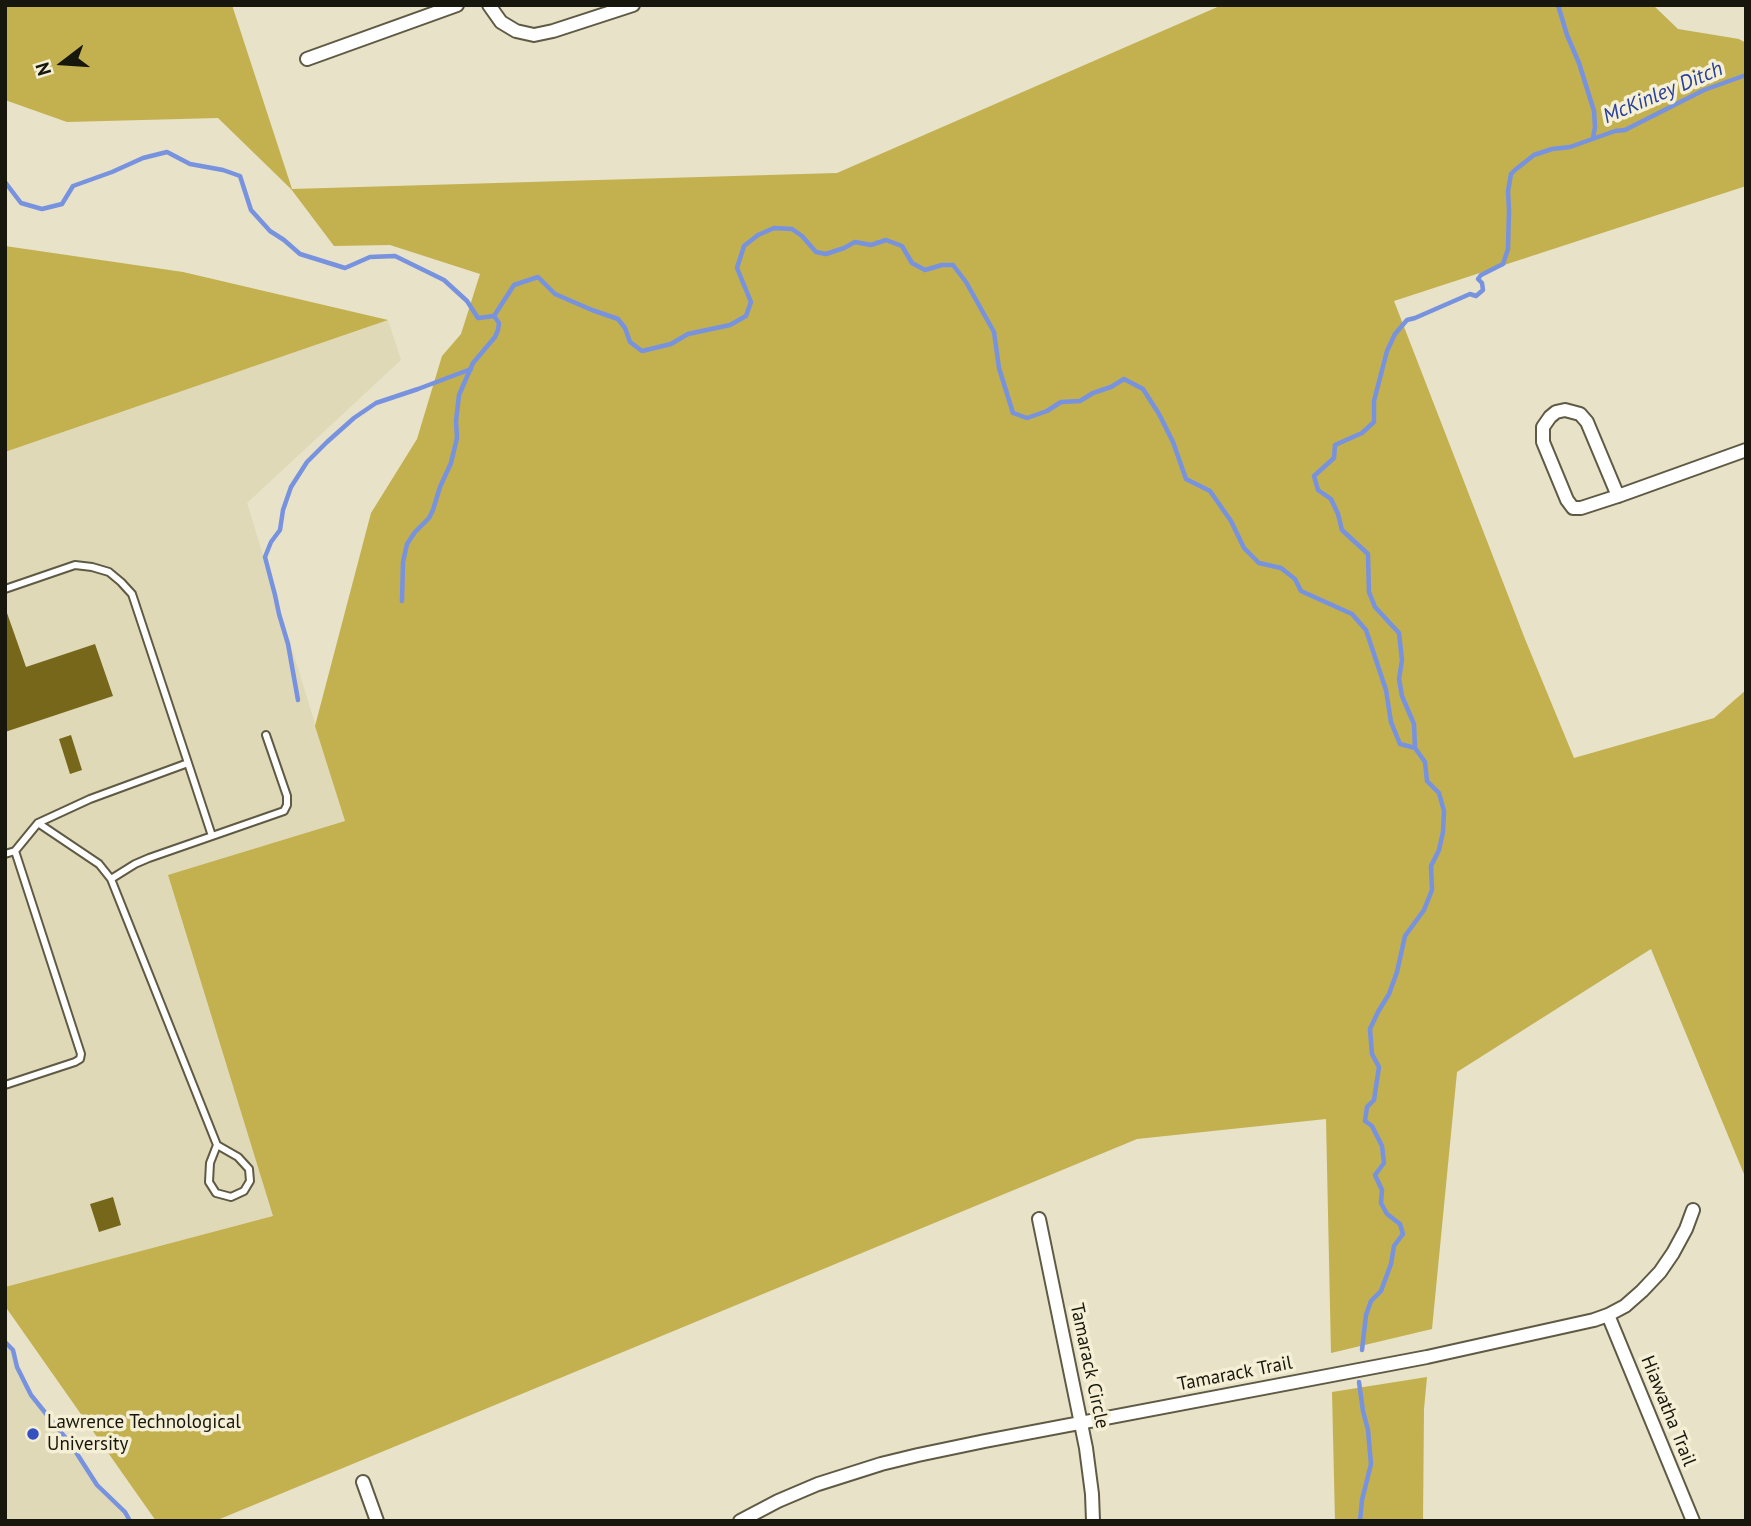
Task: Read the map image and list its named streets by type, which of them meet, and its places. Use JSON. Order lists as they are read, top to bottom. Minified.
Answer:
{"streets":{"street":["Tamarack Circle","Tamarack Trail","Hiawatha Trail"]},"crossings":[["Tamarack Circle","Tamarack Trail"],["Tamarack Trail","Hiawatha Trail"]],"water":["McKinley Ditch"],"places":["Lawrence Technological University"],"north":"left"}
